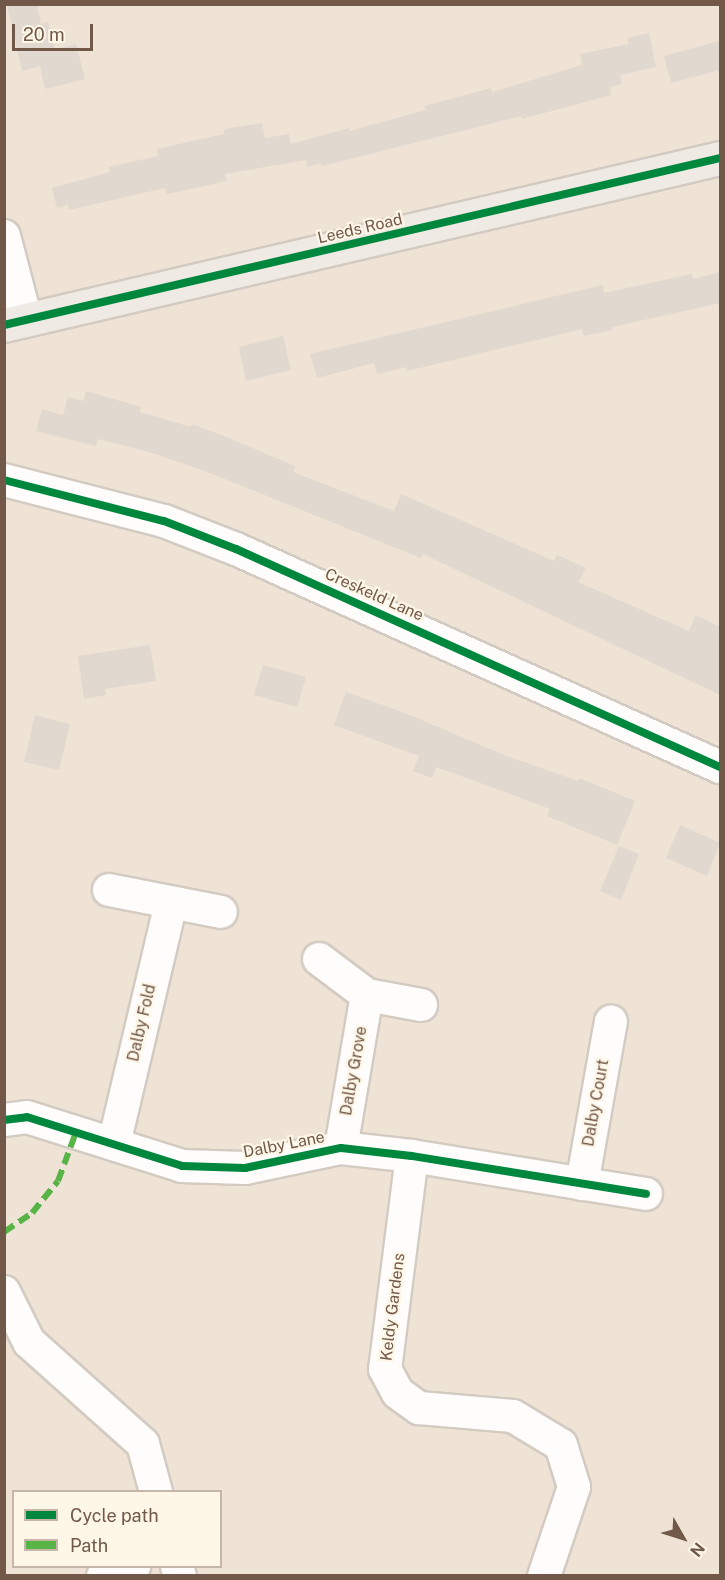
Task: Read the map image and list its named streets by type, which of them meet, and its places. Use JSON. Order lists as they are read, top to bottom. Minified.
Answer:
{"streets":{"highway":["Leeds Road"],"street":["Creskeld Lane","Dalby Fold","Dalby Grove","Dalby Court","Dalby Lane","Keldy Gardens"]},"crossings":[["Dalby Fold","Dalby Lane"],["Dalby Grove","Dalby Lane"],["Dalby Court","Dalby Lane"],["Dalby Lane","Keldy Gardens"]],"legend":["Cycle path","Path"],"scale_bar":"20 m","north":"bottom right"}
